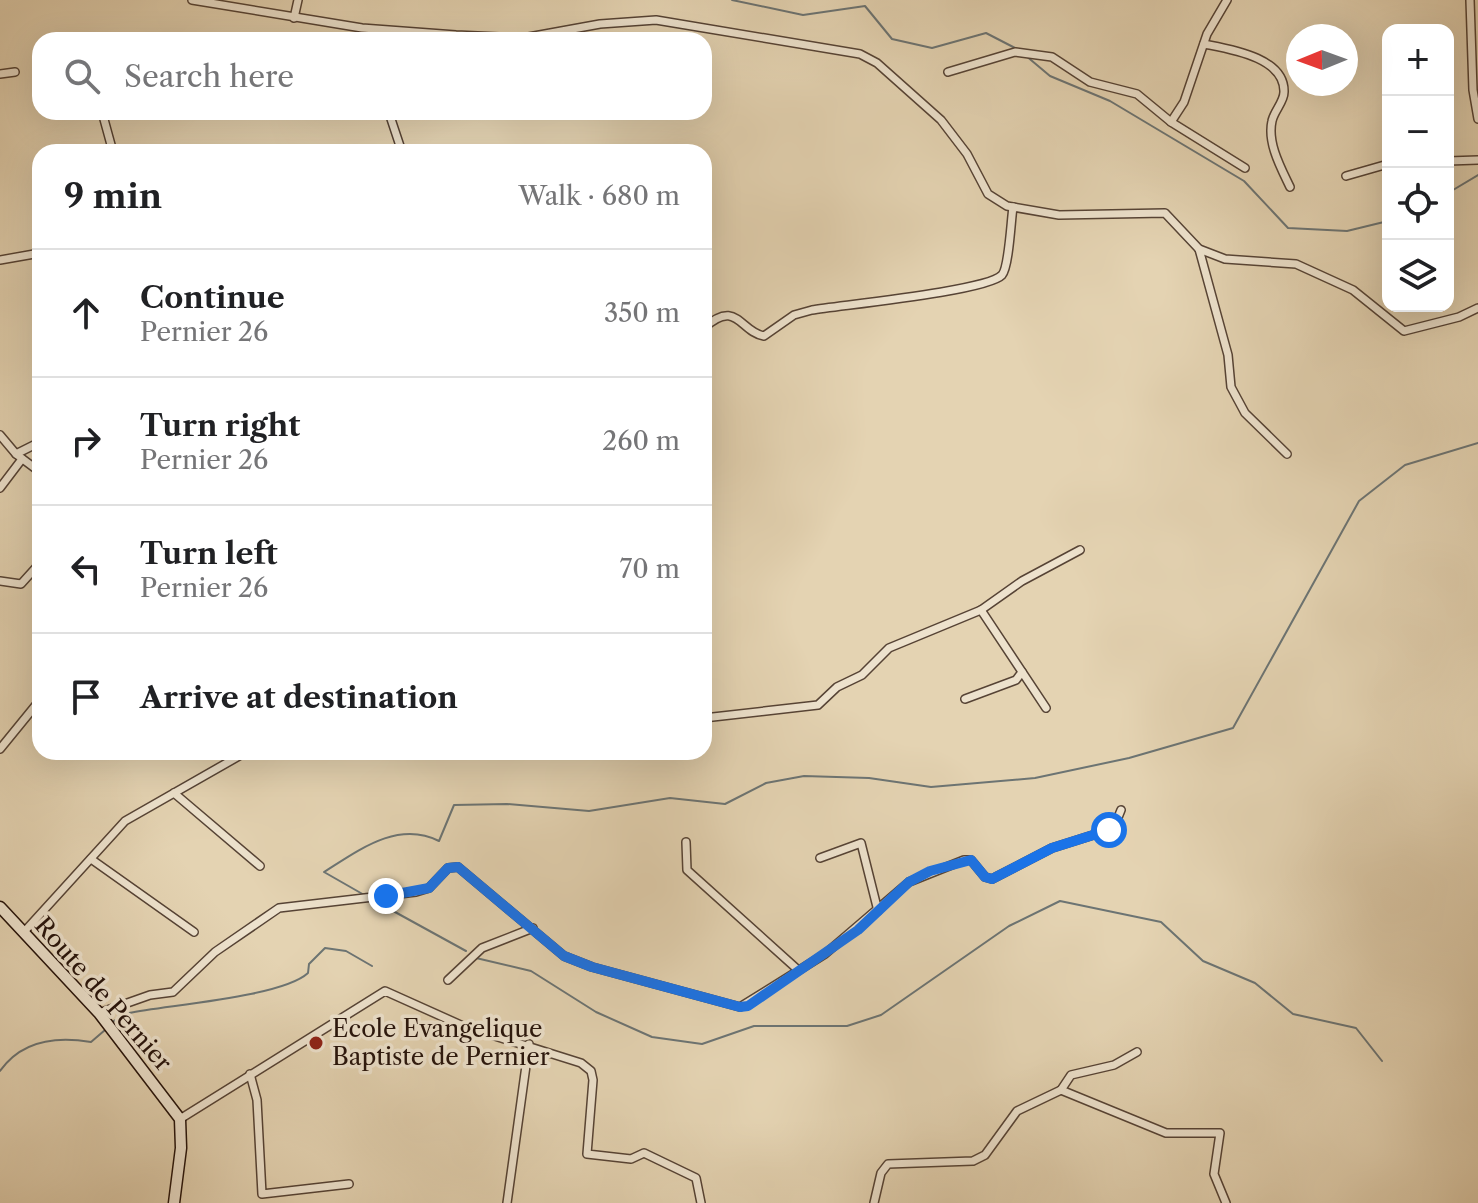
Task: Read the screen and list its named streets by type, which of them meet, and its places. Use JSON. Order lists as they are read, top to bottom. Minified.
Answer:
{"streets":{"street":["Route de Pernier"]},"places":["Ecole Evangelique Baptiste de Pernier"],"north":"left","page":{"map_buttons":["+","−"],"search":"Search here","heading":["9 min","Walk · 680 m"],"list":[["Continue","Pernier 26","350 m"],["Turn right","Pernier 26","260 m"],["Turn left","Pernier 26","70 m"],"Arrive at destination"]}}
